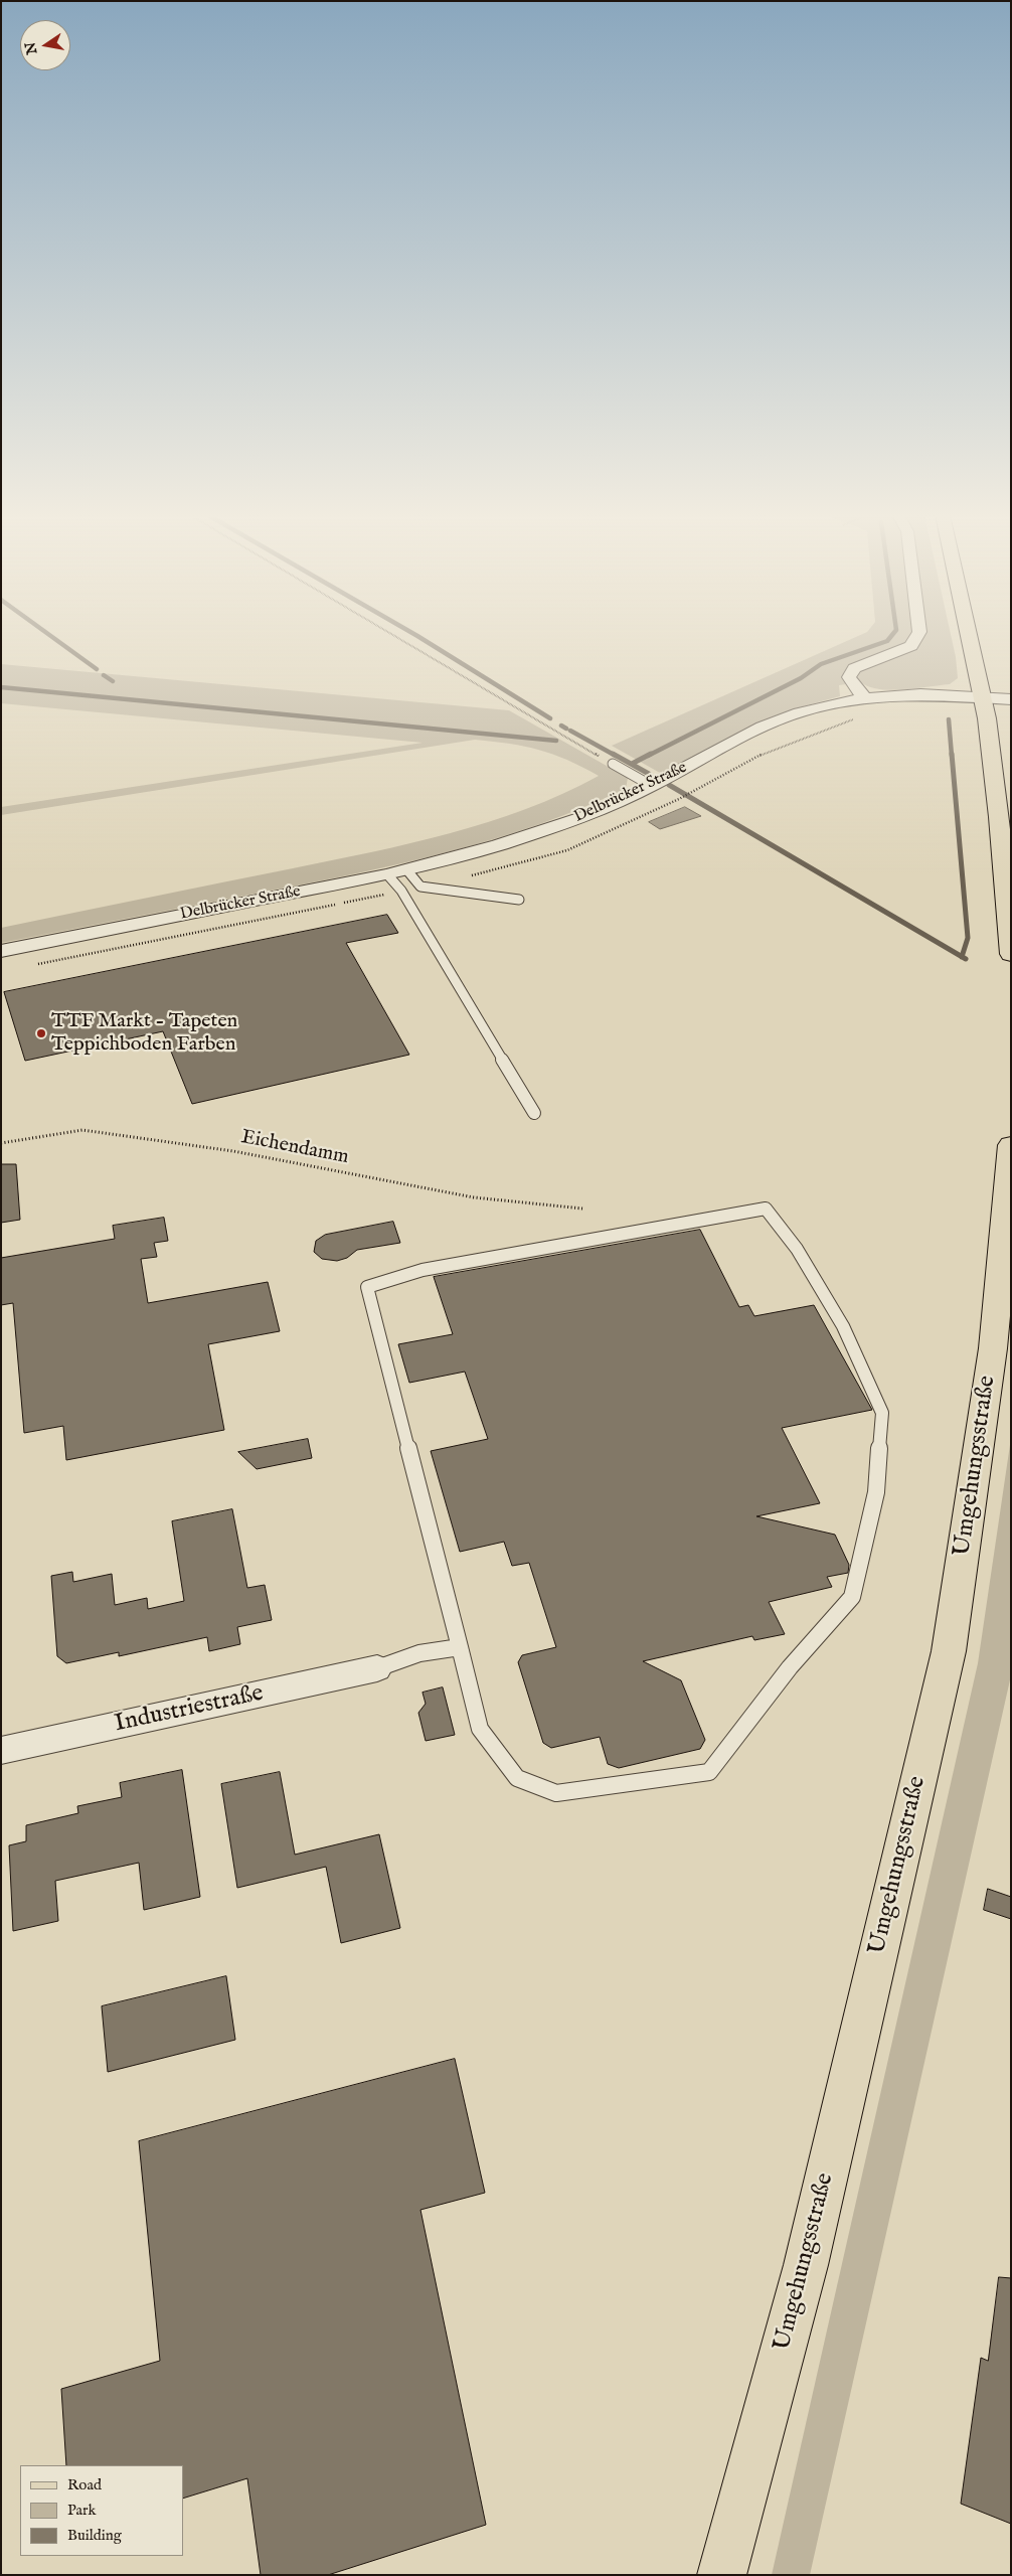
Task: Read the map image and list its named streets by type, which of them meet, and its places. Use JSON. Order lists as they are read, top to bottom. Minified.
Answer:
{"streets":{"main road":["Umgehungsstraße"],"street":["Delbrücker Straße","Industriestraße"],"path":["Eichendamm"]},"places":["TTF Markt - Tapeten Teppichboden Farben"],"legend":["Road","Park","Building"],"north":"left"}
